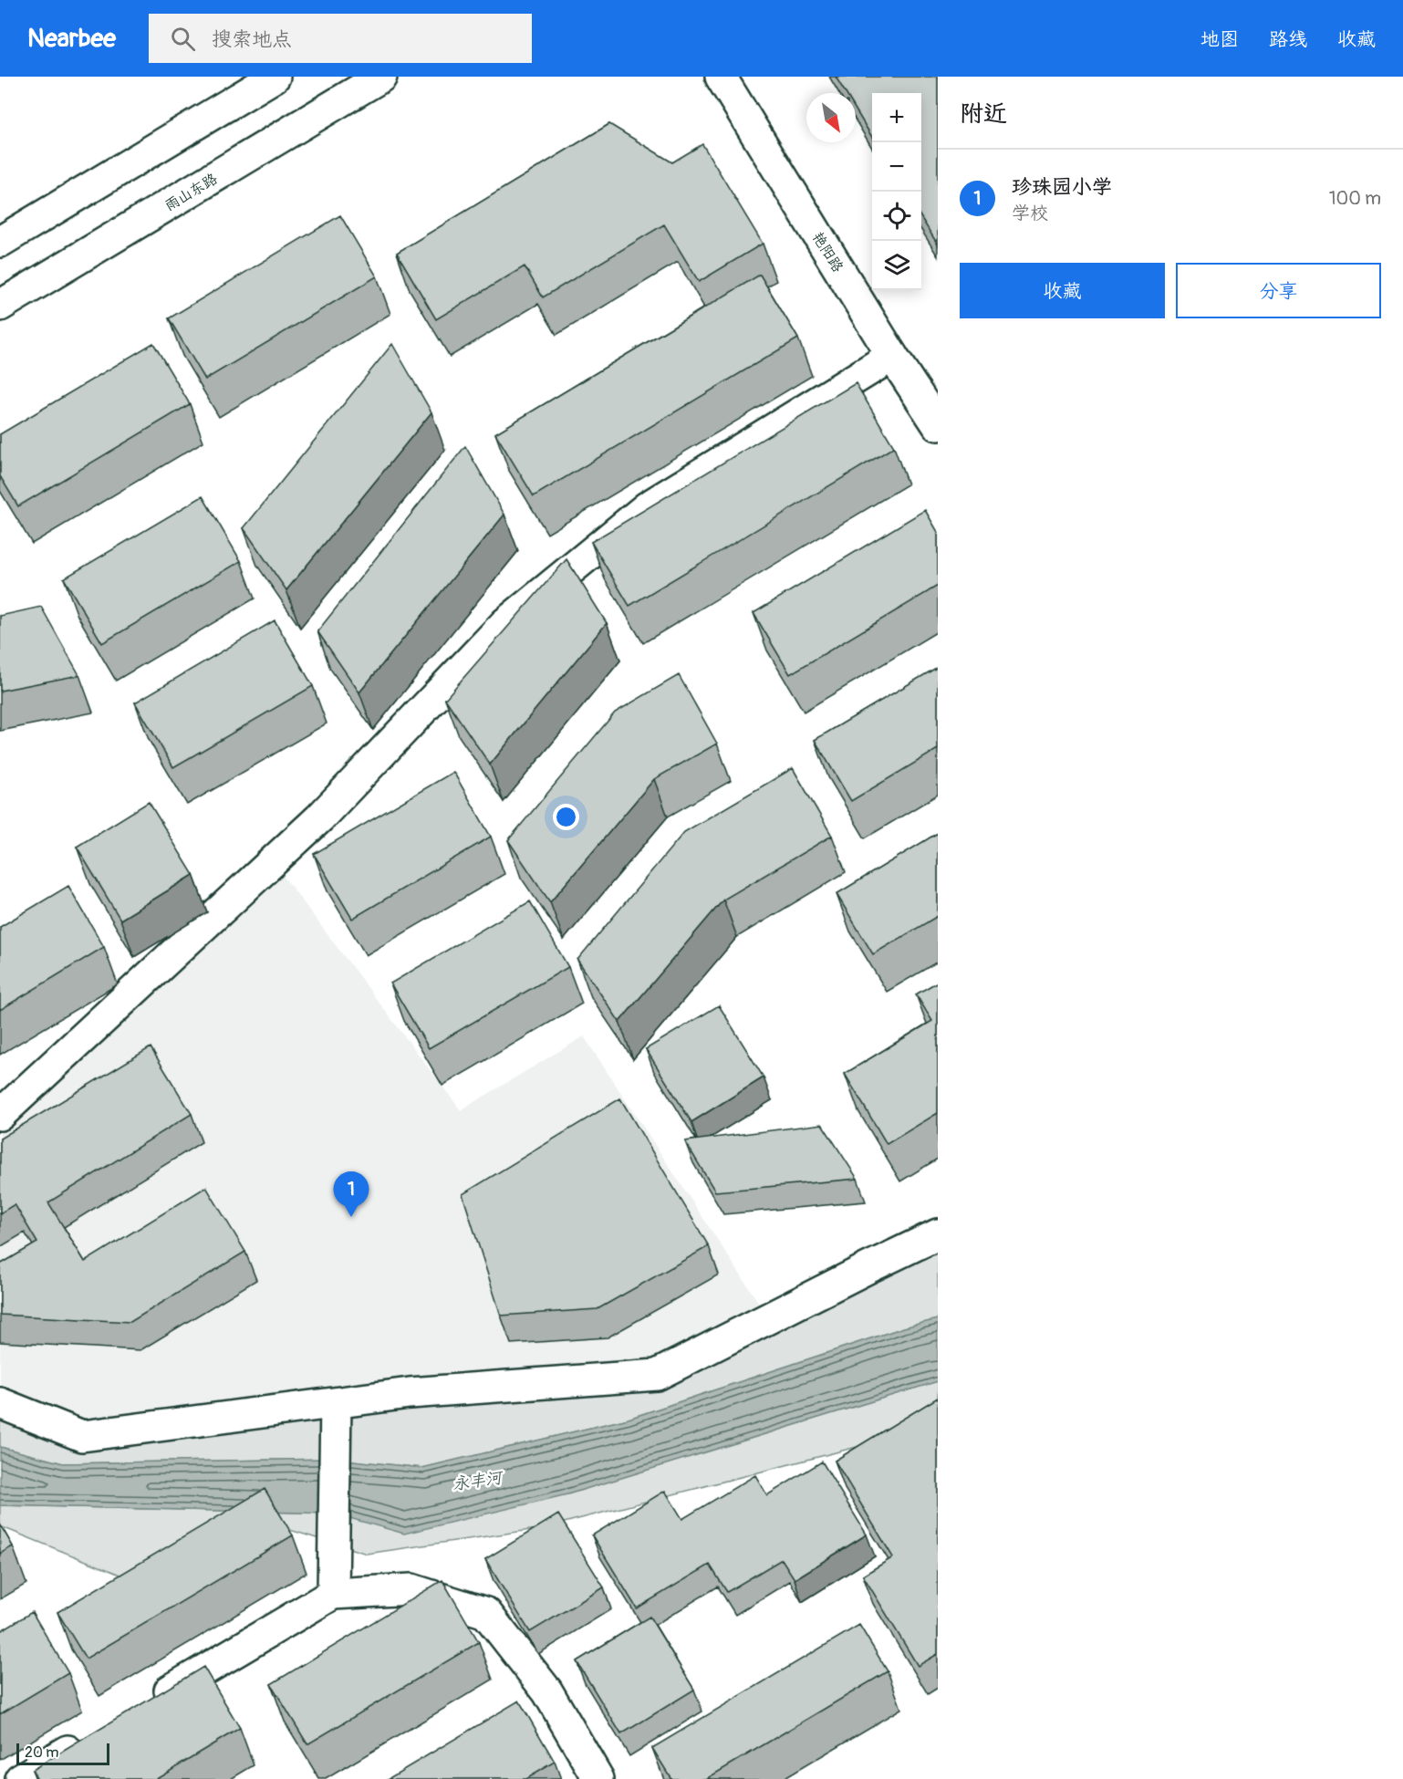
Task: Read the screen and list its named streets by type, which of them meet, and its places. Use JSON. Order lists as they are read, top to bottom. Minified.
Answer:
{"streets":{"street":["雨山东路","艳阳路"]},"water":["永丰河"],"scale_bar":"20 m","north":"bottom right","page":{"header":"Nearbee","search":"搜索地点","nav":["地图","路线","收藏"],"heading":"附近","map_buttons":["+","−"],"list":[{"mark":"1","name":"珍珠园小学","note":"学校","value":"100 m"}],"buttons":["收藏","分享"],"pins":"1","scale":"20 m"}}
